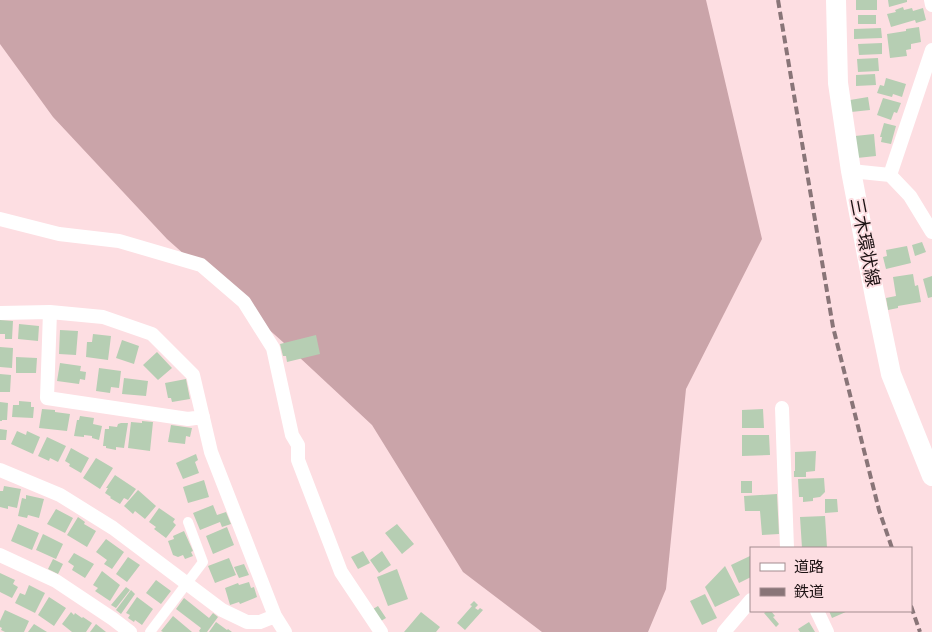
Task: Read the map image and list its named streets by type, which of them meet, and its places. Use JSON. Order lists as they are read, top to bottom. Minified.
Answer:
{"streets":{"main road":["三木環状線"]},"legend":["道路","鉄道"]}
